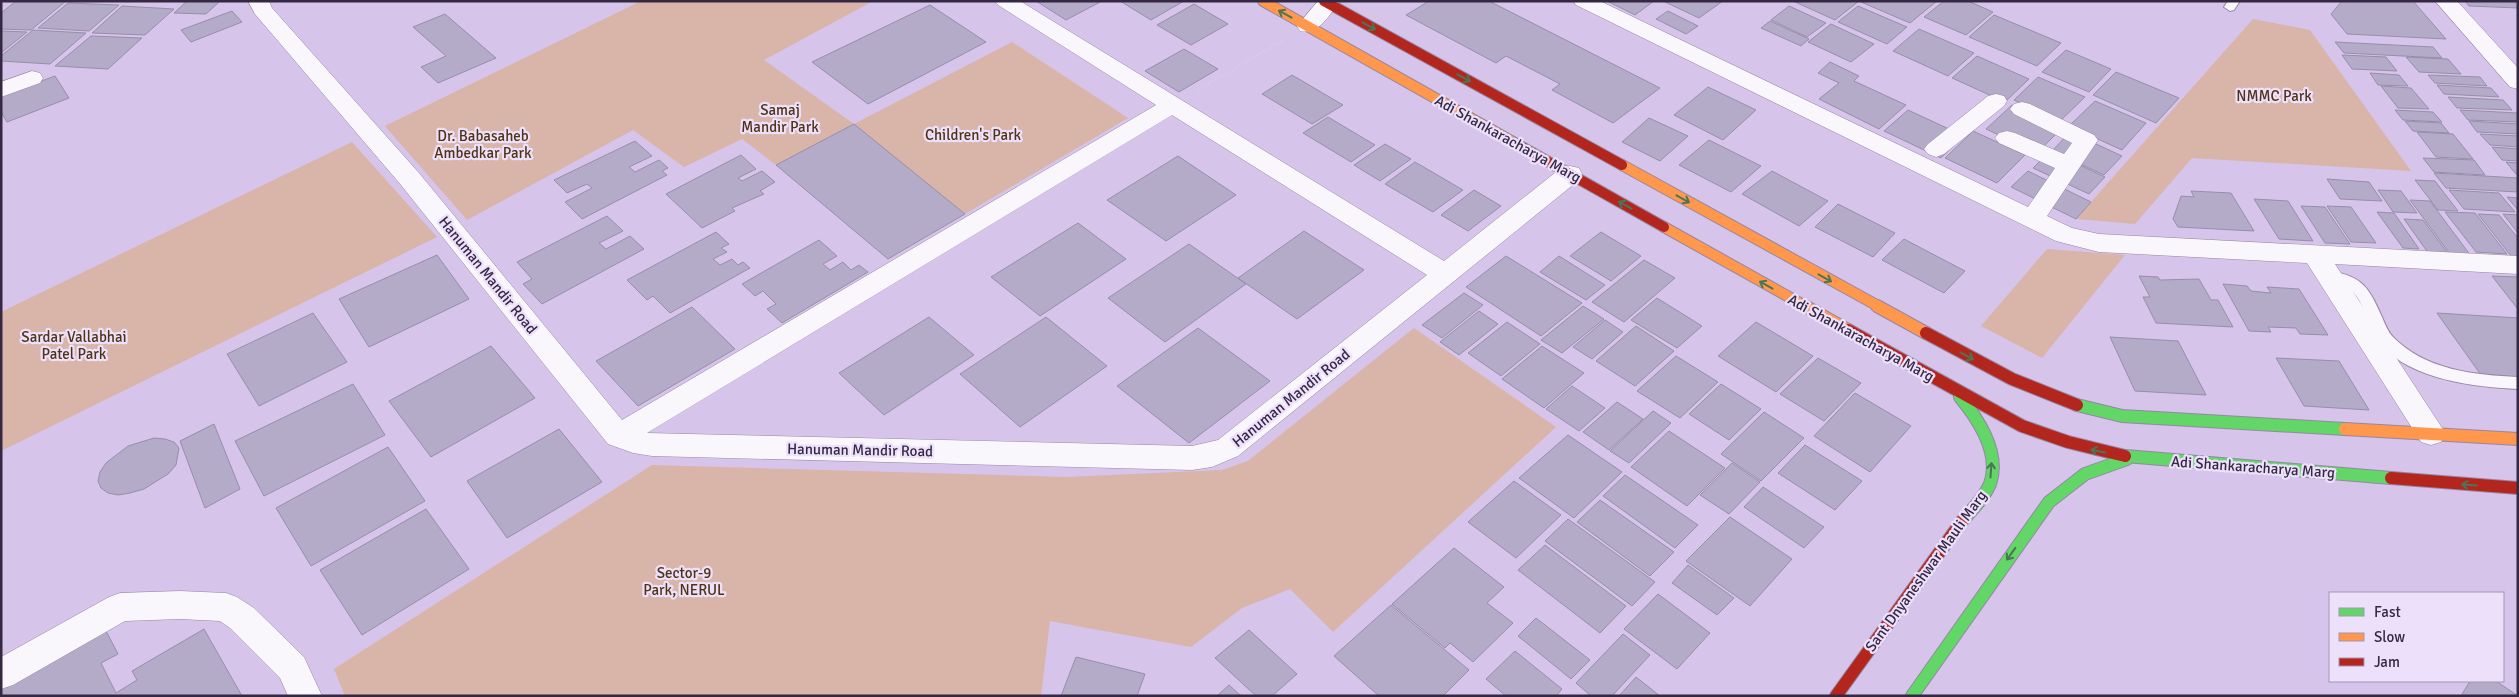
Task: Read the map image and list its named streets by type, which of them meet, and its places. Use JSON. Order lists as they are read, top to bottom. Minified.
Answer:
{"streets":{"main road":["Adi Shankaracharya Marg","Sant Dnyaneshwar Mauli Marg"],"street":["Hanuman Mandir Road"]},"crossings":[["Adi Shankaracharya Marg","Hanuman Mandir Road"],["Adi Shankaracharya Marg","Sant Dnyaneshwar Mauli Marg"]],"one_way":["Sant Dnyaneshwar Mauli Marg"],"parks":["NMMC Park","Samaj Mandir Park","Children's Park","Dr. Babasaheb Ambedkar Park","Sardar Vallabhai Patel Park","Sector-9 Park, NERUL"],"legend":["Fast","Slow","Jam"]}
